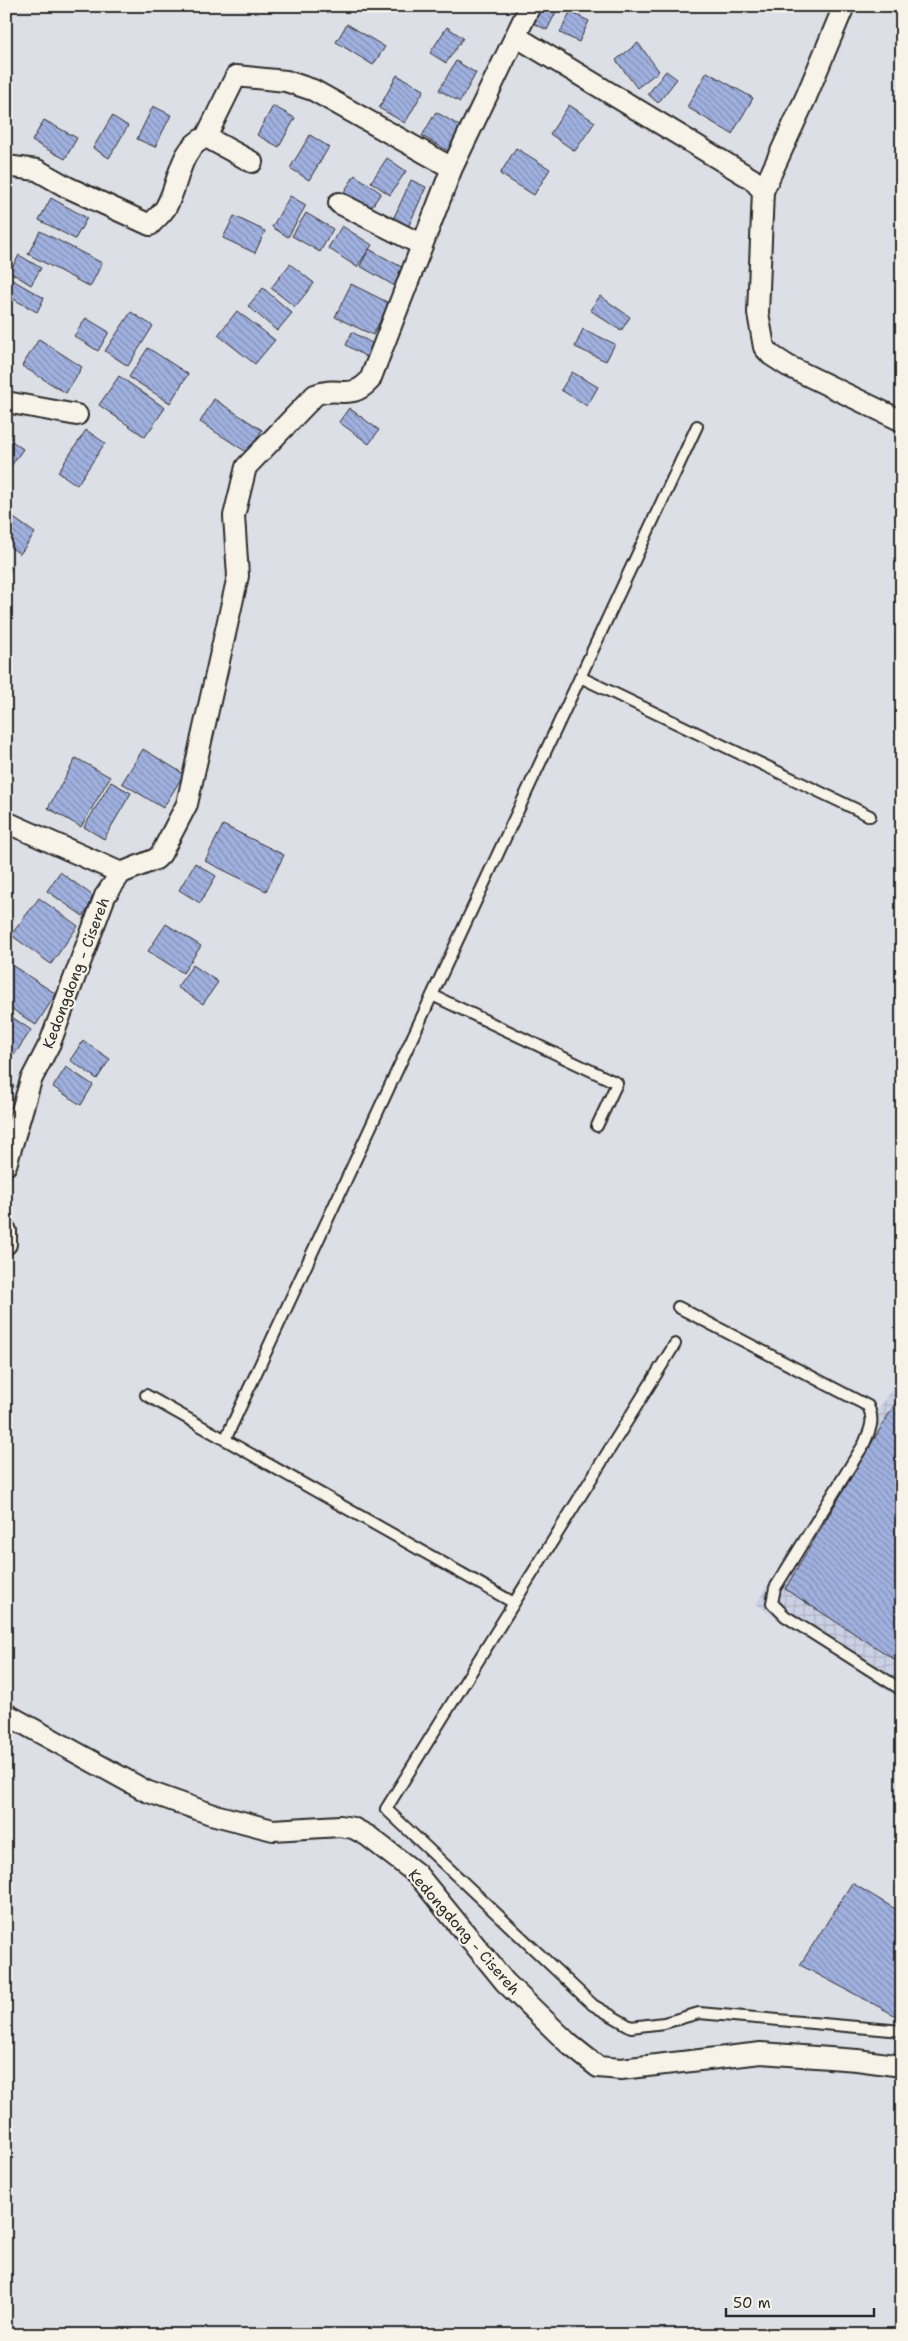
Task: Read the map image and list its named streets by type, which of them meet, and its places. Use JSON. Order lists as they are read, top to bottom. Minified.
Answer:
{"streets":{"street":["Kedongdong - Cisereh"]},"scale_bar":"50 m"}
